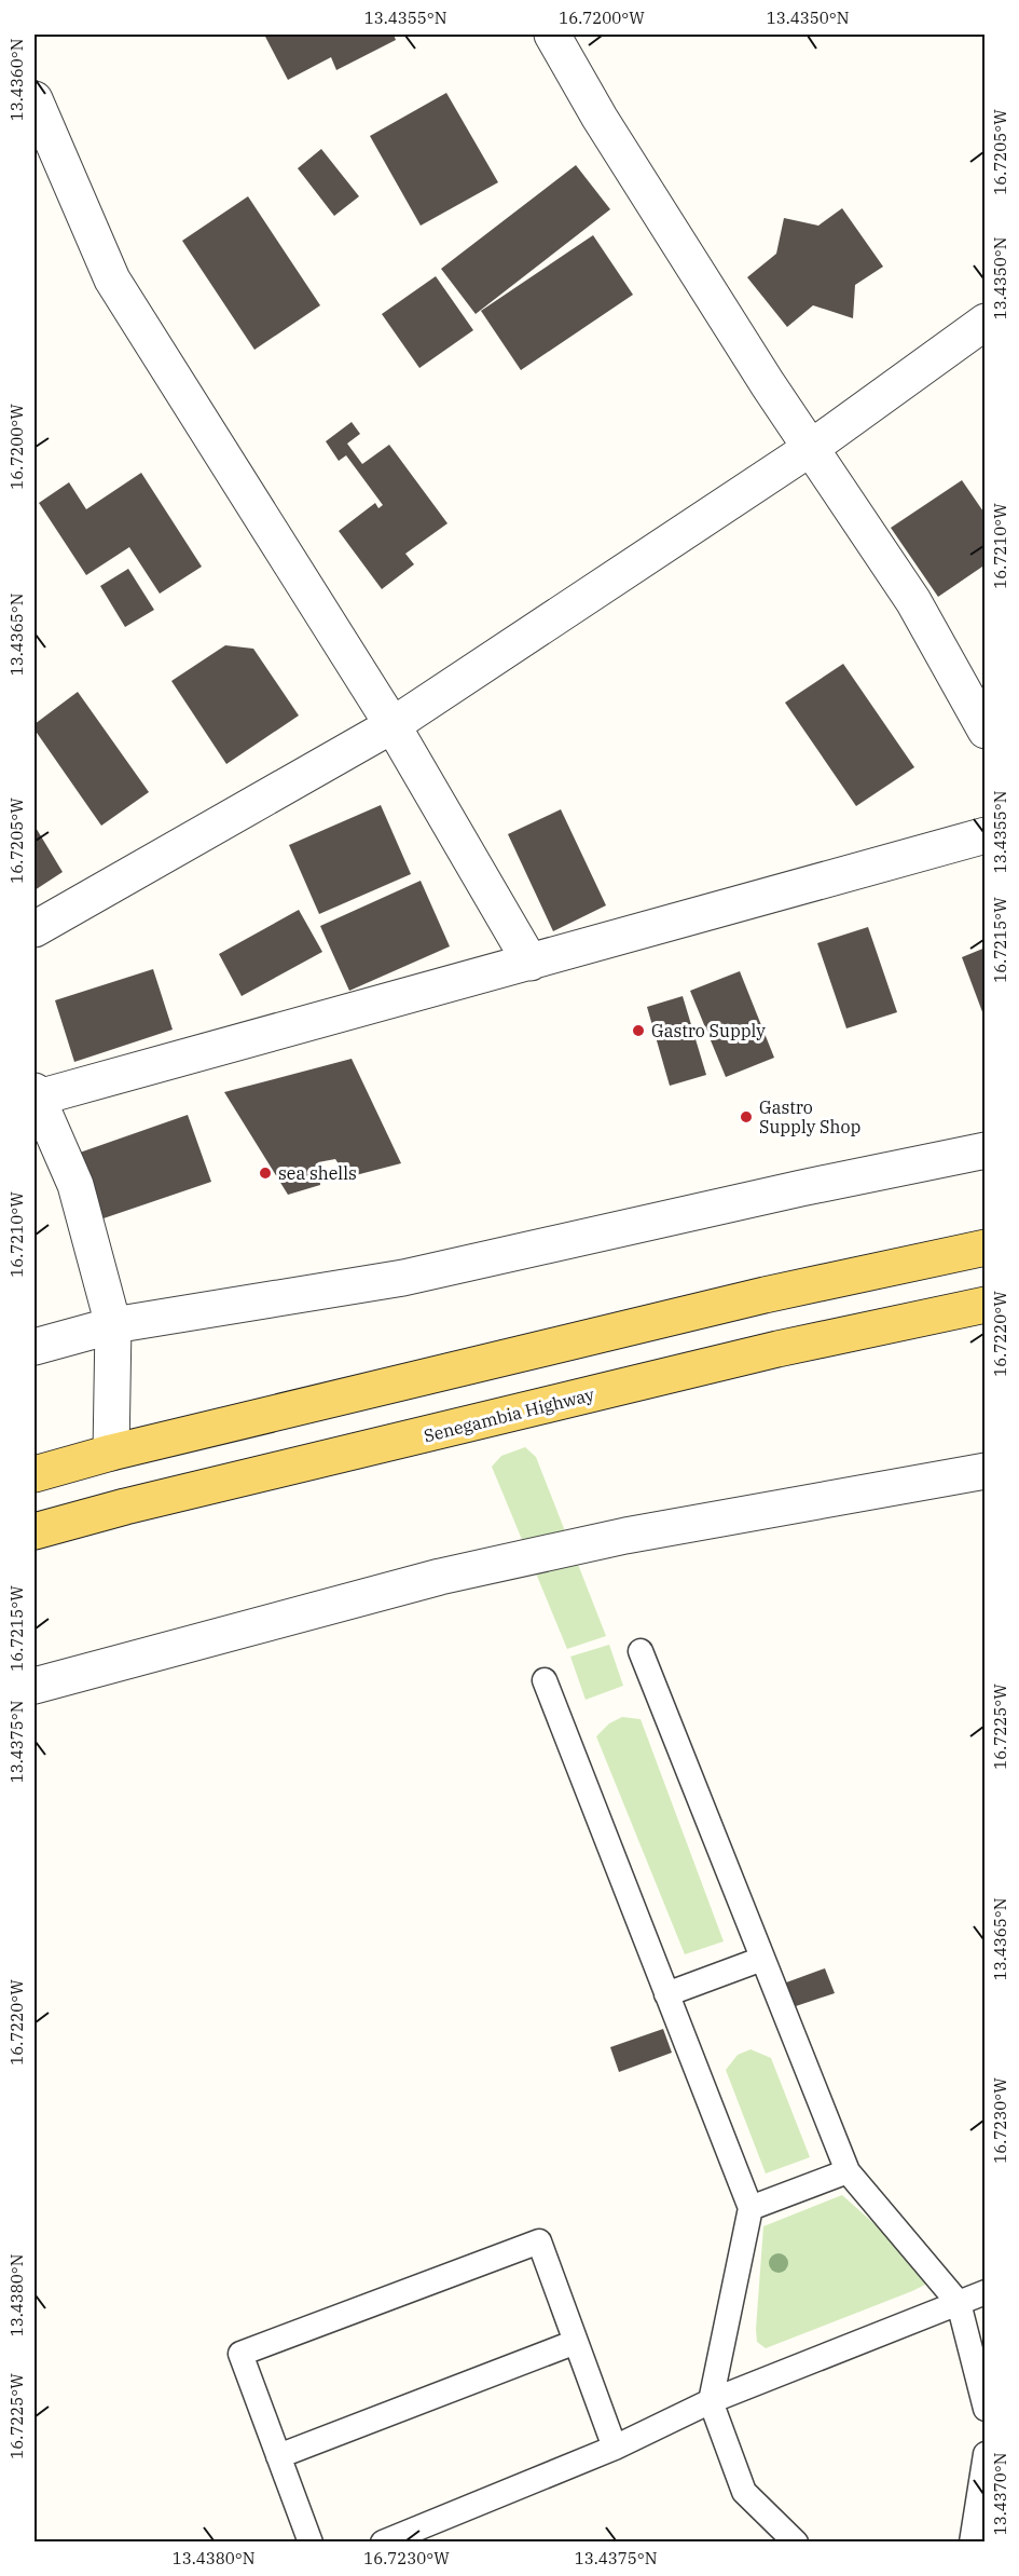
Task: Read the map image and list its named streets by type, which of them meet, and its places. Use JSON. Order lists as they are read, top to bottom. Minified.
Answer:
{"streets":{"main road":["Senegambia Highway"]},"places":["Gastro Supply","Gastro Supply Shop","sea shells"],"coordinates":["13.4355°N","16.7200°W","13.4350°N","13.4360°N","16.7205°W","16.7210°W","13.4365°N","16.7215°W","16.7220°W","16.7225°W","13.4375°N","16.7230°W","13.4380°N","13.4370°N"]}
